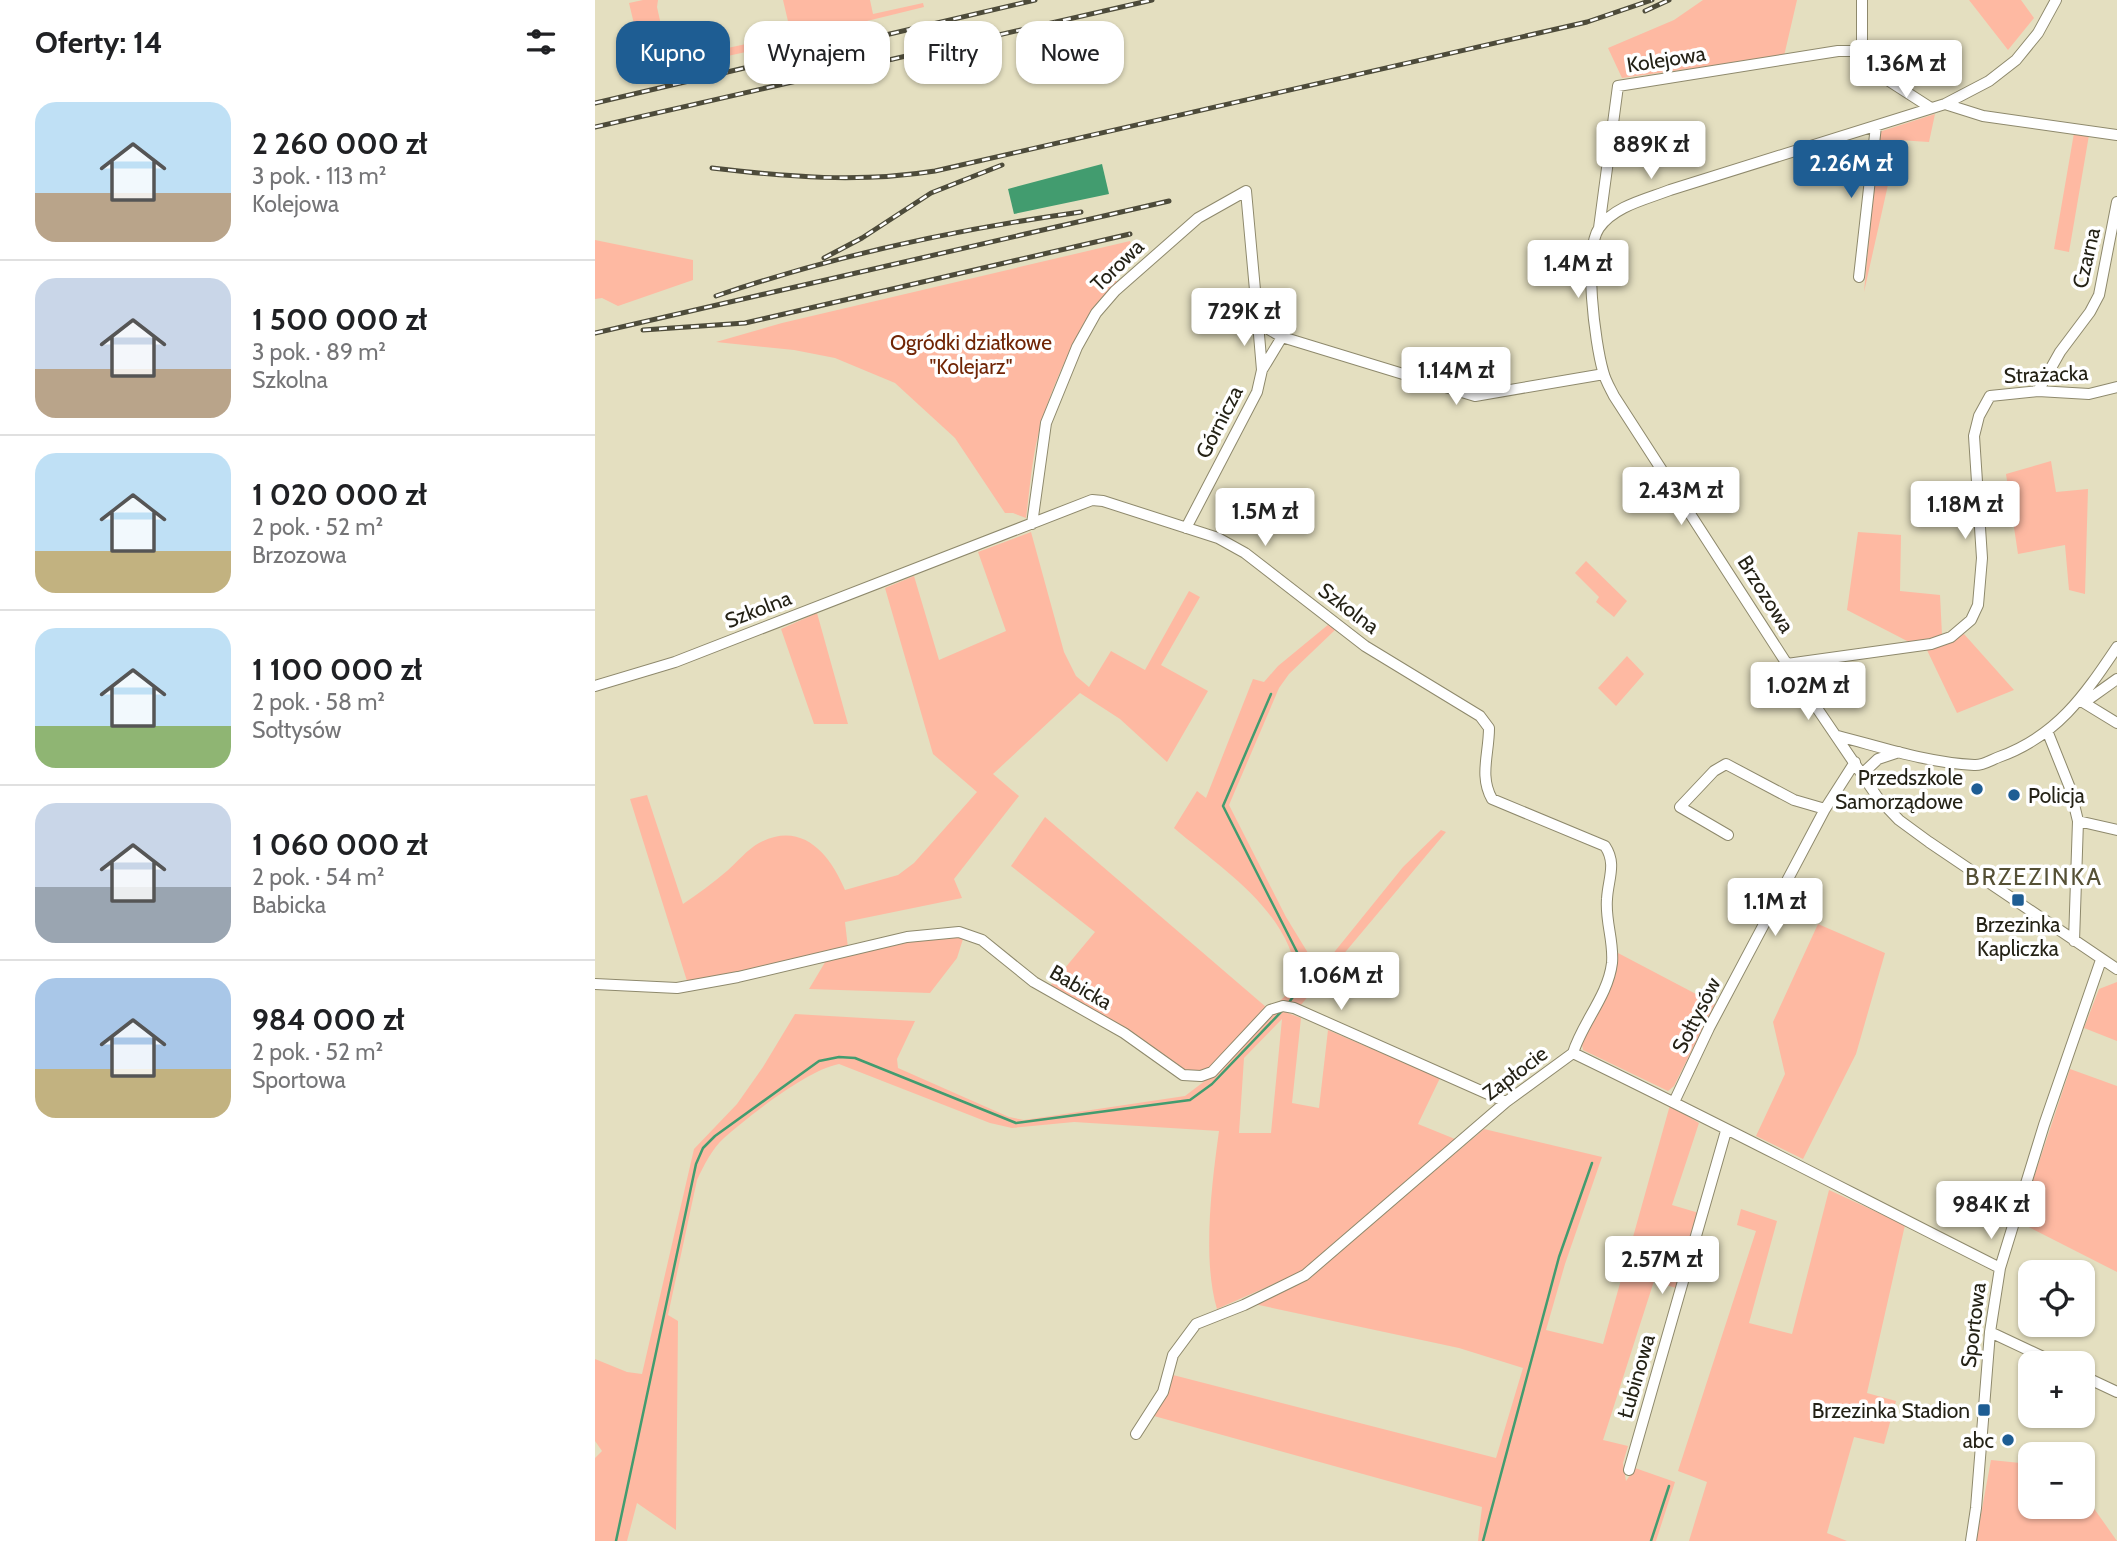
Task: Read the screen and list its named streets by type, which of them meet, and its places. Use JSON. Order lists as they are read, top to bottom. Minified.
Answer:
{"streets":{"street":["Kolejowa","Czarna","Torowa","Strażacka","Górnicza","Brzozowa","Szkolna","Babicka","Sołtysów","Zapłocie","Sportowa","Łubinowa"]},"crossings":[["Kolejowa","Brzozowa"],["Czarna","Strażacka"],["Torowa","Górnicza"],["Torowa","Szkolna"],["Strażacka","Brzozowa"],["Górnicza","Szkolna"],["Brzozowa","Sołtysów"],["Brzozowa","Sportowa"],["Szkolna","Zapłocie"],["Babicka","Zapłocie"],["Sołtysów","Zapłocie"],["Zapłocie","Sportowa"],["Zapłocie","Łubinowa"]],"districts":["BRZEZINKA"],"parks":["Ogródki działkowe \"Kolejarz\""],"places":{"other":["Przedszkole Samorządowe","Policja","abc"],"transit":["Brzezinka Kapliczka","Brzezinka Stadion"]},"page":{"heading":"Oferty: 14","chip":["Kupno","Wynajem","Filtry","Nowe"],"price":["1.36M zł","889K zł","2.26M zł","1.4M zł","729K zł","1.14M zł","2.43M zł","1.18M zł","1.5M zł","1.02M zł","1.1M zł","1.06M zł","984K zł","2.57M zł"],"list":[{"name":"2 260 000 zł","note":"3 pok. · 113 m² · Kolejowa"},{"name":"1 500 000 zł","note":"3 pok. · 89 m² · Szkolna"},{"name":"1 020 000 zł","note":"2 pok. · 52 m² · Brzozowa"},{"name":"1 100 000 zł","note":"2 pok. · 58 m² · Sołtysów"},{"name":"1 060 000 zł","note":"2 pok. · 54 m² · Babicka"},{"name":"984 000 zł","note":"2 pok. · 52 m² · Sportowa"}],"map_buttons":["+","−"]}}
